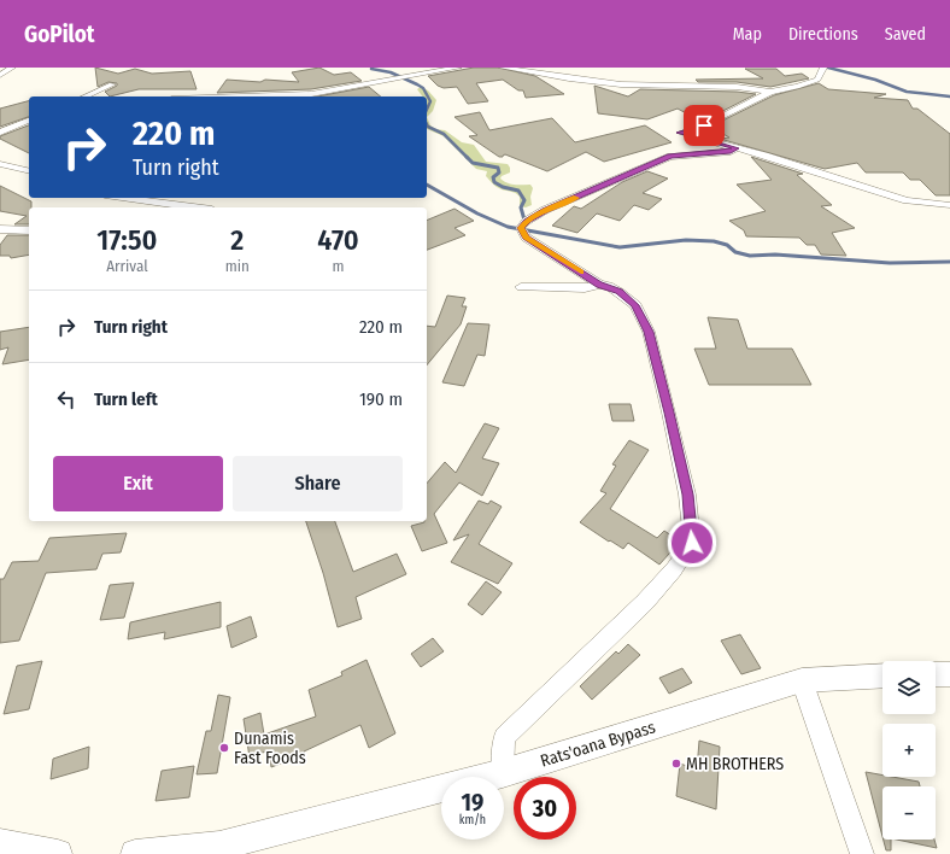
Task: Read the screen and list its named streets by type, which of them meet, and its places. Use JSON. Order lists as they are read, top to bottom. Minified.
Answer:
{"streets":{"street":["Rats'oana Bypass"]},"places":["Dunamis Fast Foods","MH BROTHERS"],"page":{"header":"GoPilot","nav":["Map","Directions","Saved"],"turn":["220 m","Turn right"],"eta":["17:50","Arrival","2","min","470","m"],"list":[{"name":"Turn right","value":"220 m"},{"name":"Turn left","value":"190 m"}],"buttons":["Exit","Share"],"map_buttons":["+","−"],"speed":"19 km/h","limit":"30"}}
